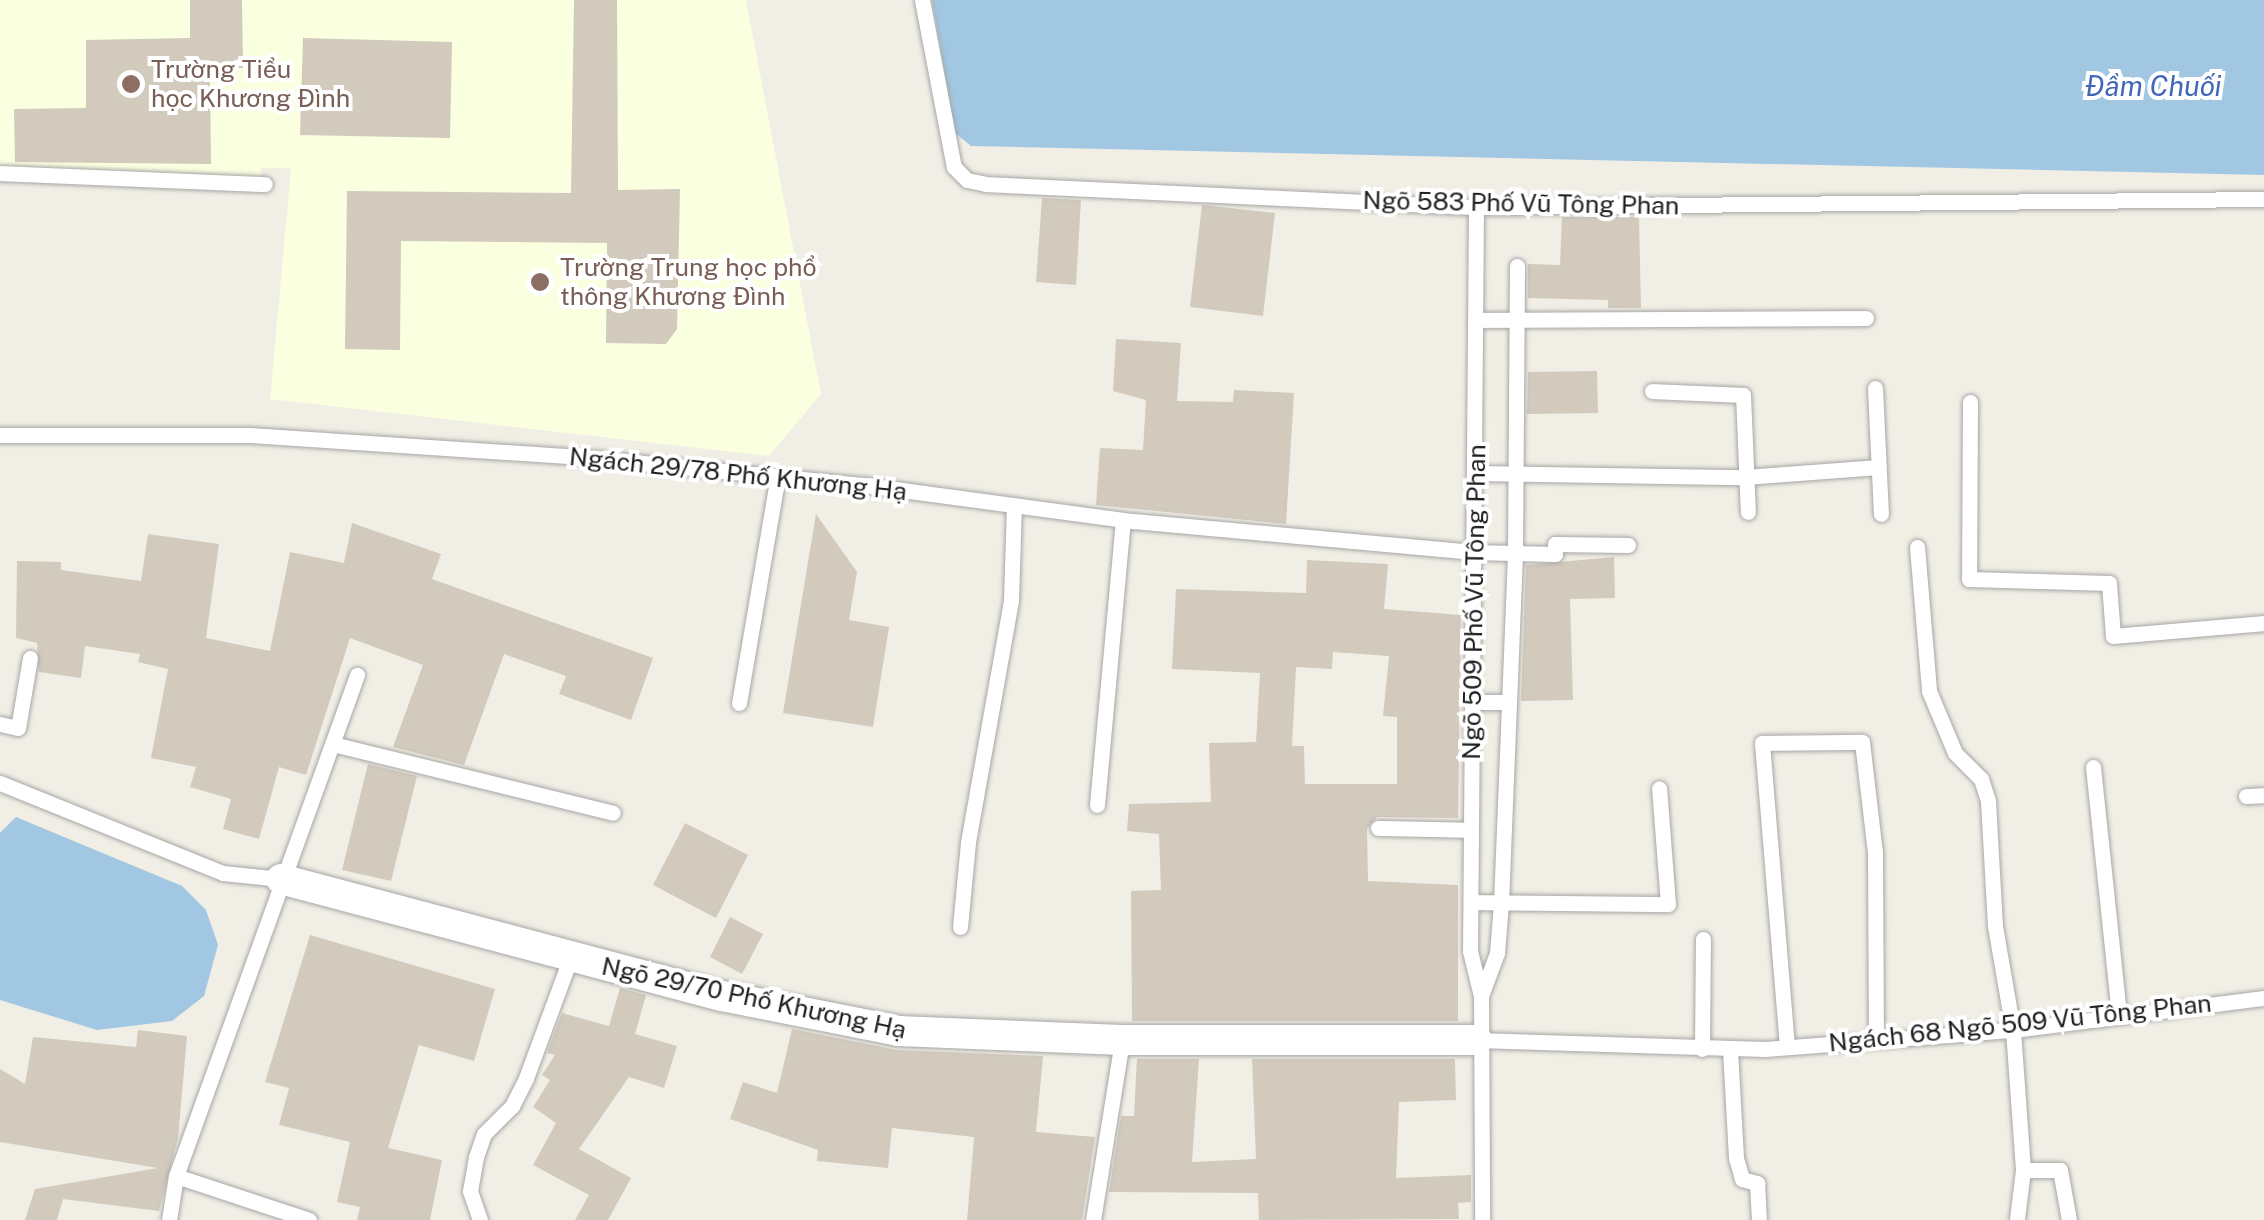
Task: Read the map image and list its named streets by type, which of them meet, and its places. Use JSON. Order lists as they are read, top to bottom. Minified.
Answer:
{"streets":{"street":["Ngõ 29/70 Phố Khương Hạ"],"lane":["Ngõ 583 Phố Vũ Tông Phan","Ngách 29/78 Phố Khương Hạ","Ngõ 509 Phố Vũ Tông Phan","Ngách 68 Ngõ 509 Vũ Tông Phan"]},"crossings":[["Ngõ 583 Phố Vũ Tông Phan","Ngõ 509 Phố Vũ Tông Phan"],["Ngách 29/78 Phố Khương Hạ","Ngõ 509 Phố Vũ Tông Phan"],["Ngõ 509 Phố Vũ Tông Phan","Ngõ 29/70 Phố Khương Hạ"],["Ngõ 509 Phố Vũ Tông Phan","Ngách 68 Ngõ 509 Vũ Tông Phan"],["Ngõ 29/70 Phố Khương Hạ","Ngách 68 Ngõ 509 Vũ Tông Phan"]],"water":["Đầm Chuối"],"places":["Trường Tiểu học Khương Đình","Trường Trung học phổ thông Khương Đình"]}
